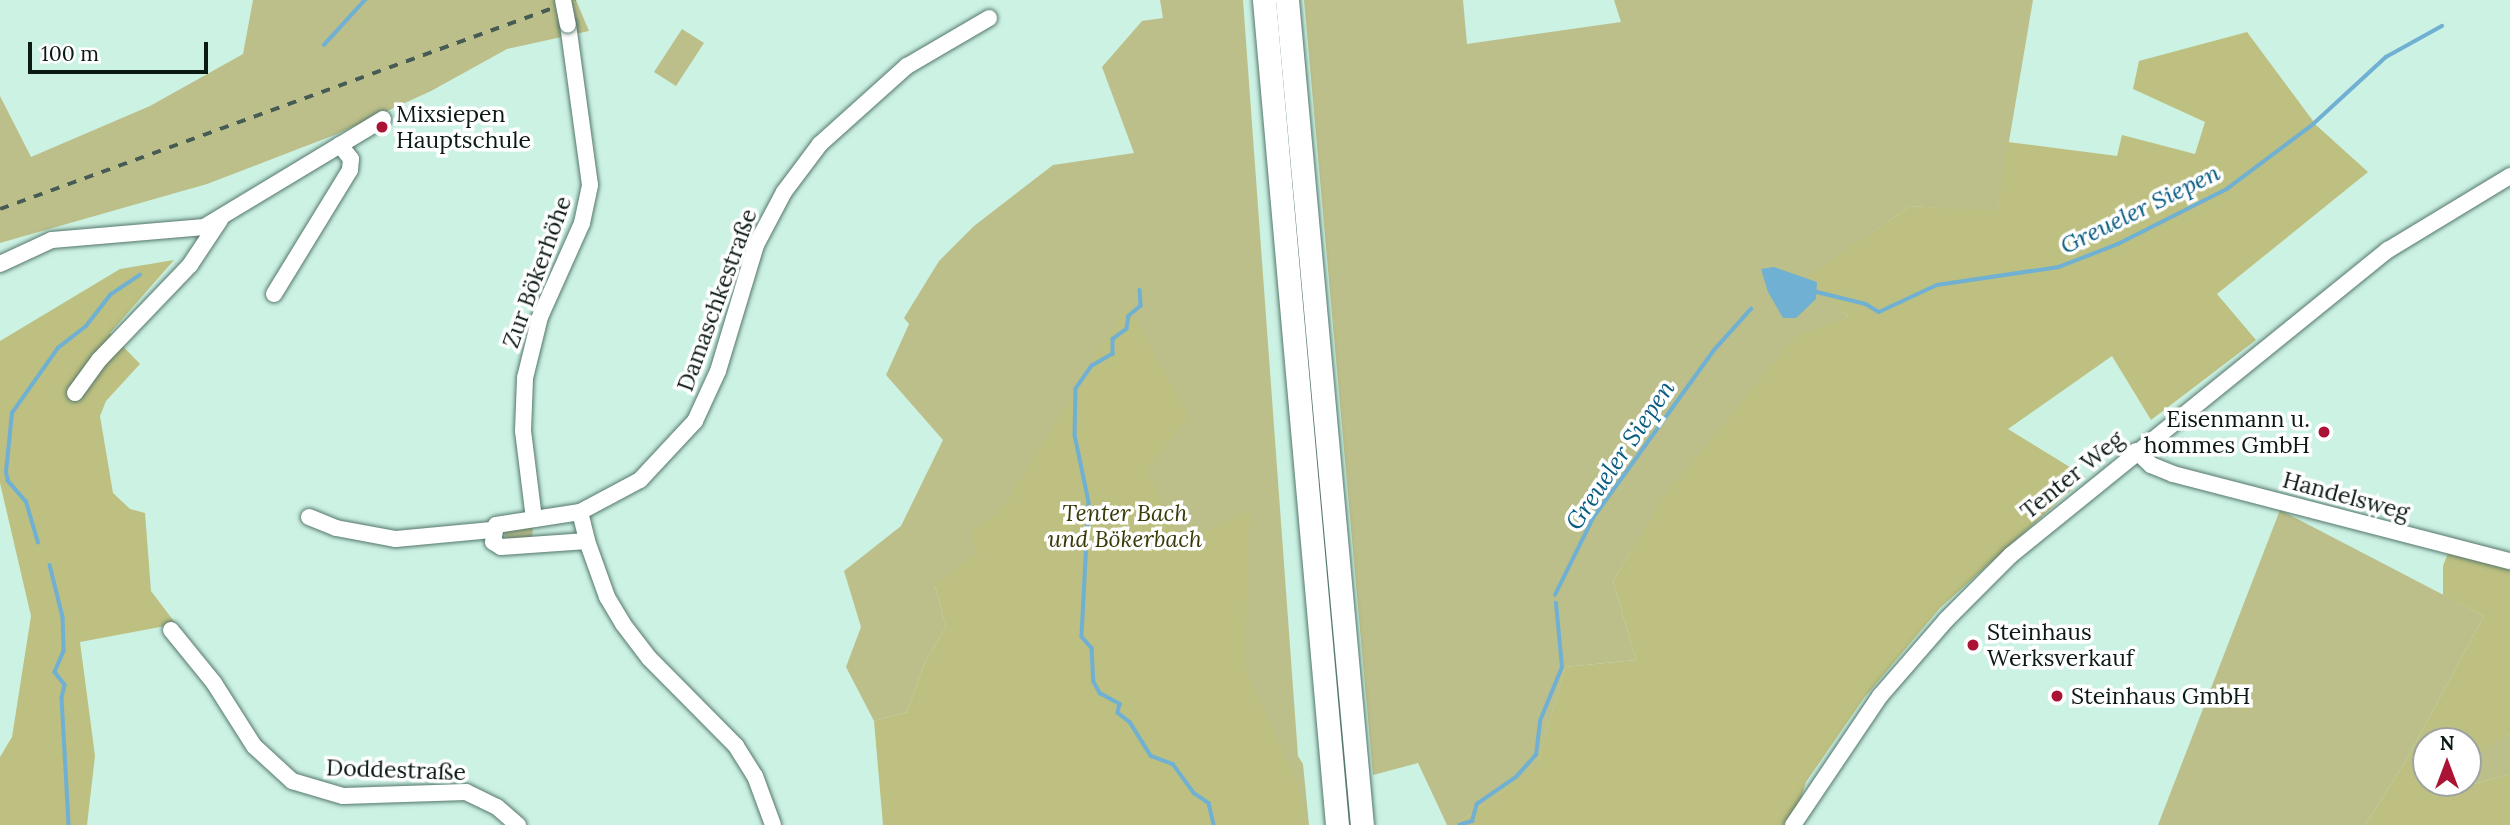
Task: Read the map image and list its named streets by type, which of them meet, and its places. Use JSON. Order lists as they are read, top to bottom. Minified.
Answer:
{"streets":{"street":["Zur Bökerhöhe","Damaschkestraße","Tenter Weg","Handelsweg","Doddestraße"]},"crossings":[["Zur Bökerhöhe","Damaschkestraße"],["Tenter Weg","Handelsweg"]],"water":["Greueler Siepen"],"parks":["Tenter Bach und Bökerbach"],"places":["Mixsiepen Hauptschule","Eisenmann u. hommes GmbH","Steinhaus Werksverkauf","Steinhaus GmbH"],"scale_bar":"100 m","north":"top"}
